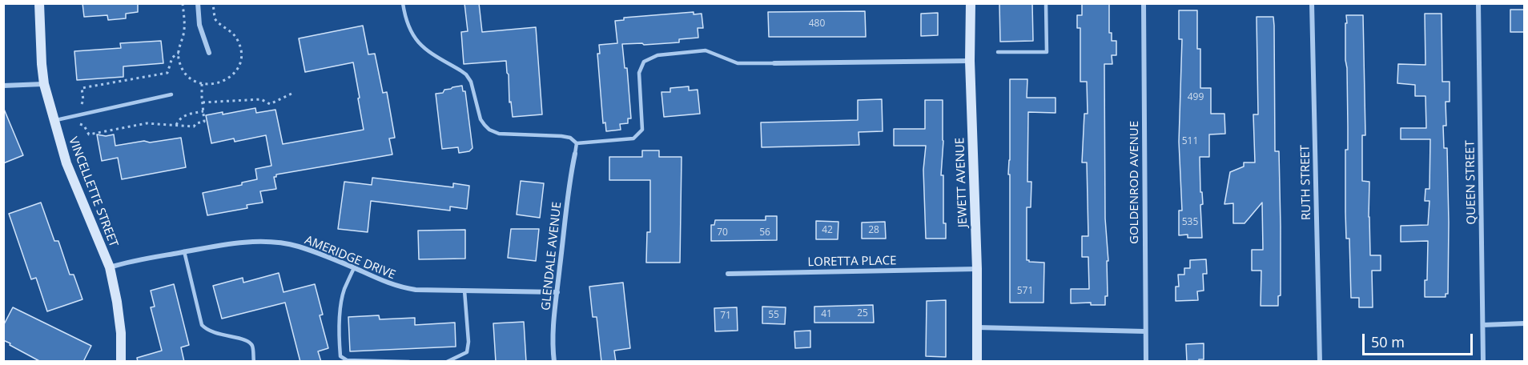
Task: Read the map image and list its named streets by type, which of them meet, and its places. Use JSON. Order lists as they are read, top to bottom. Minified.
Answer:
{"streets":{"street":["JEWETT AVENUE","GOLDENROD AVENUE","RUTH STREET","QUEEN STREET","VINCELLETTE STREET","GLENDALE AVENUE","AMERIDGE DRIVE","LORETTA PLACE"]},"crossings":[["JEWETT AVENUE","LORETTA PLACE"],["VINCELLETTE STREET","AMERIDGE DRIVE"],["GLENDALE AVENUE","AMERIDGE DRIVE"]],"house_numbers":["480","499","511","535","42","28","70","56","571","25","41","55","71"],"scale_bar":"50 m"}
